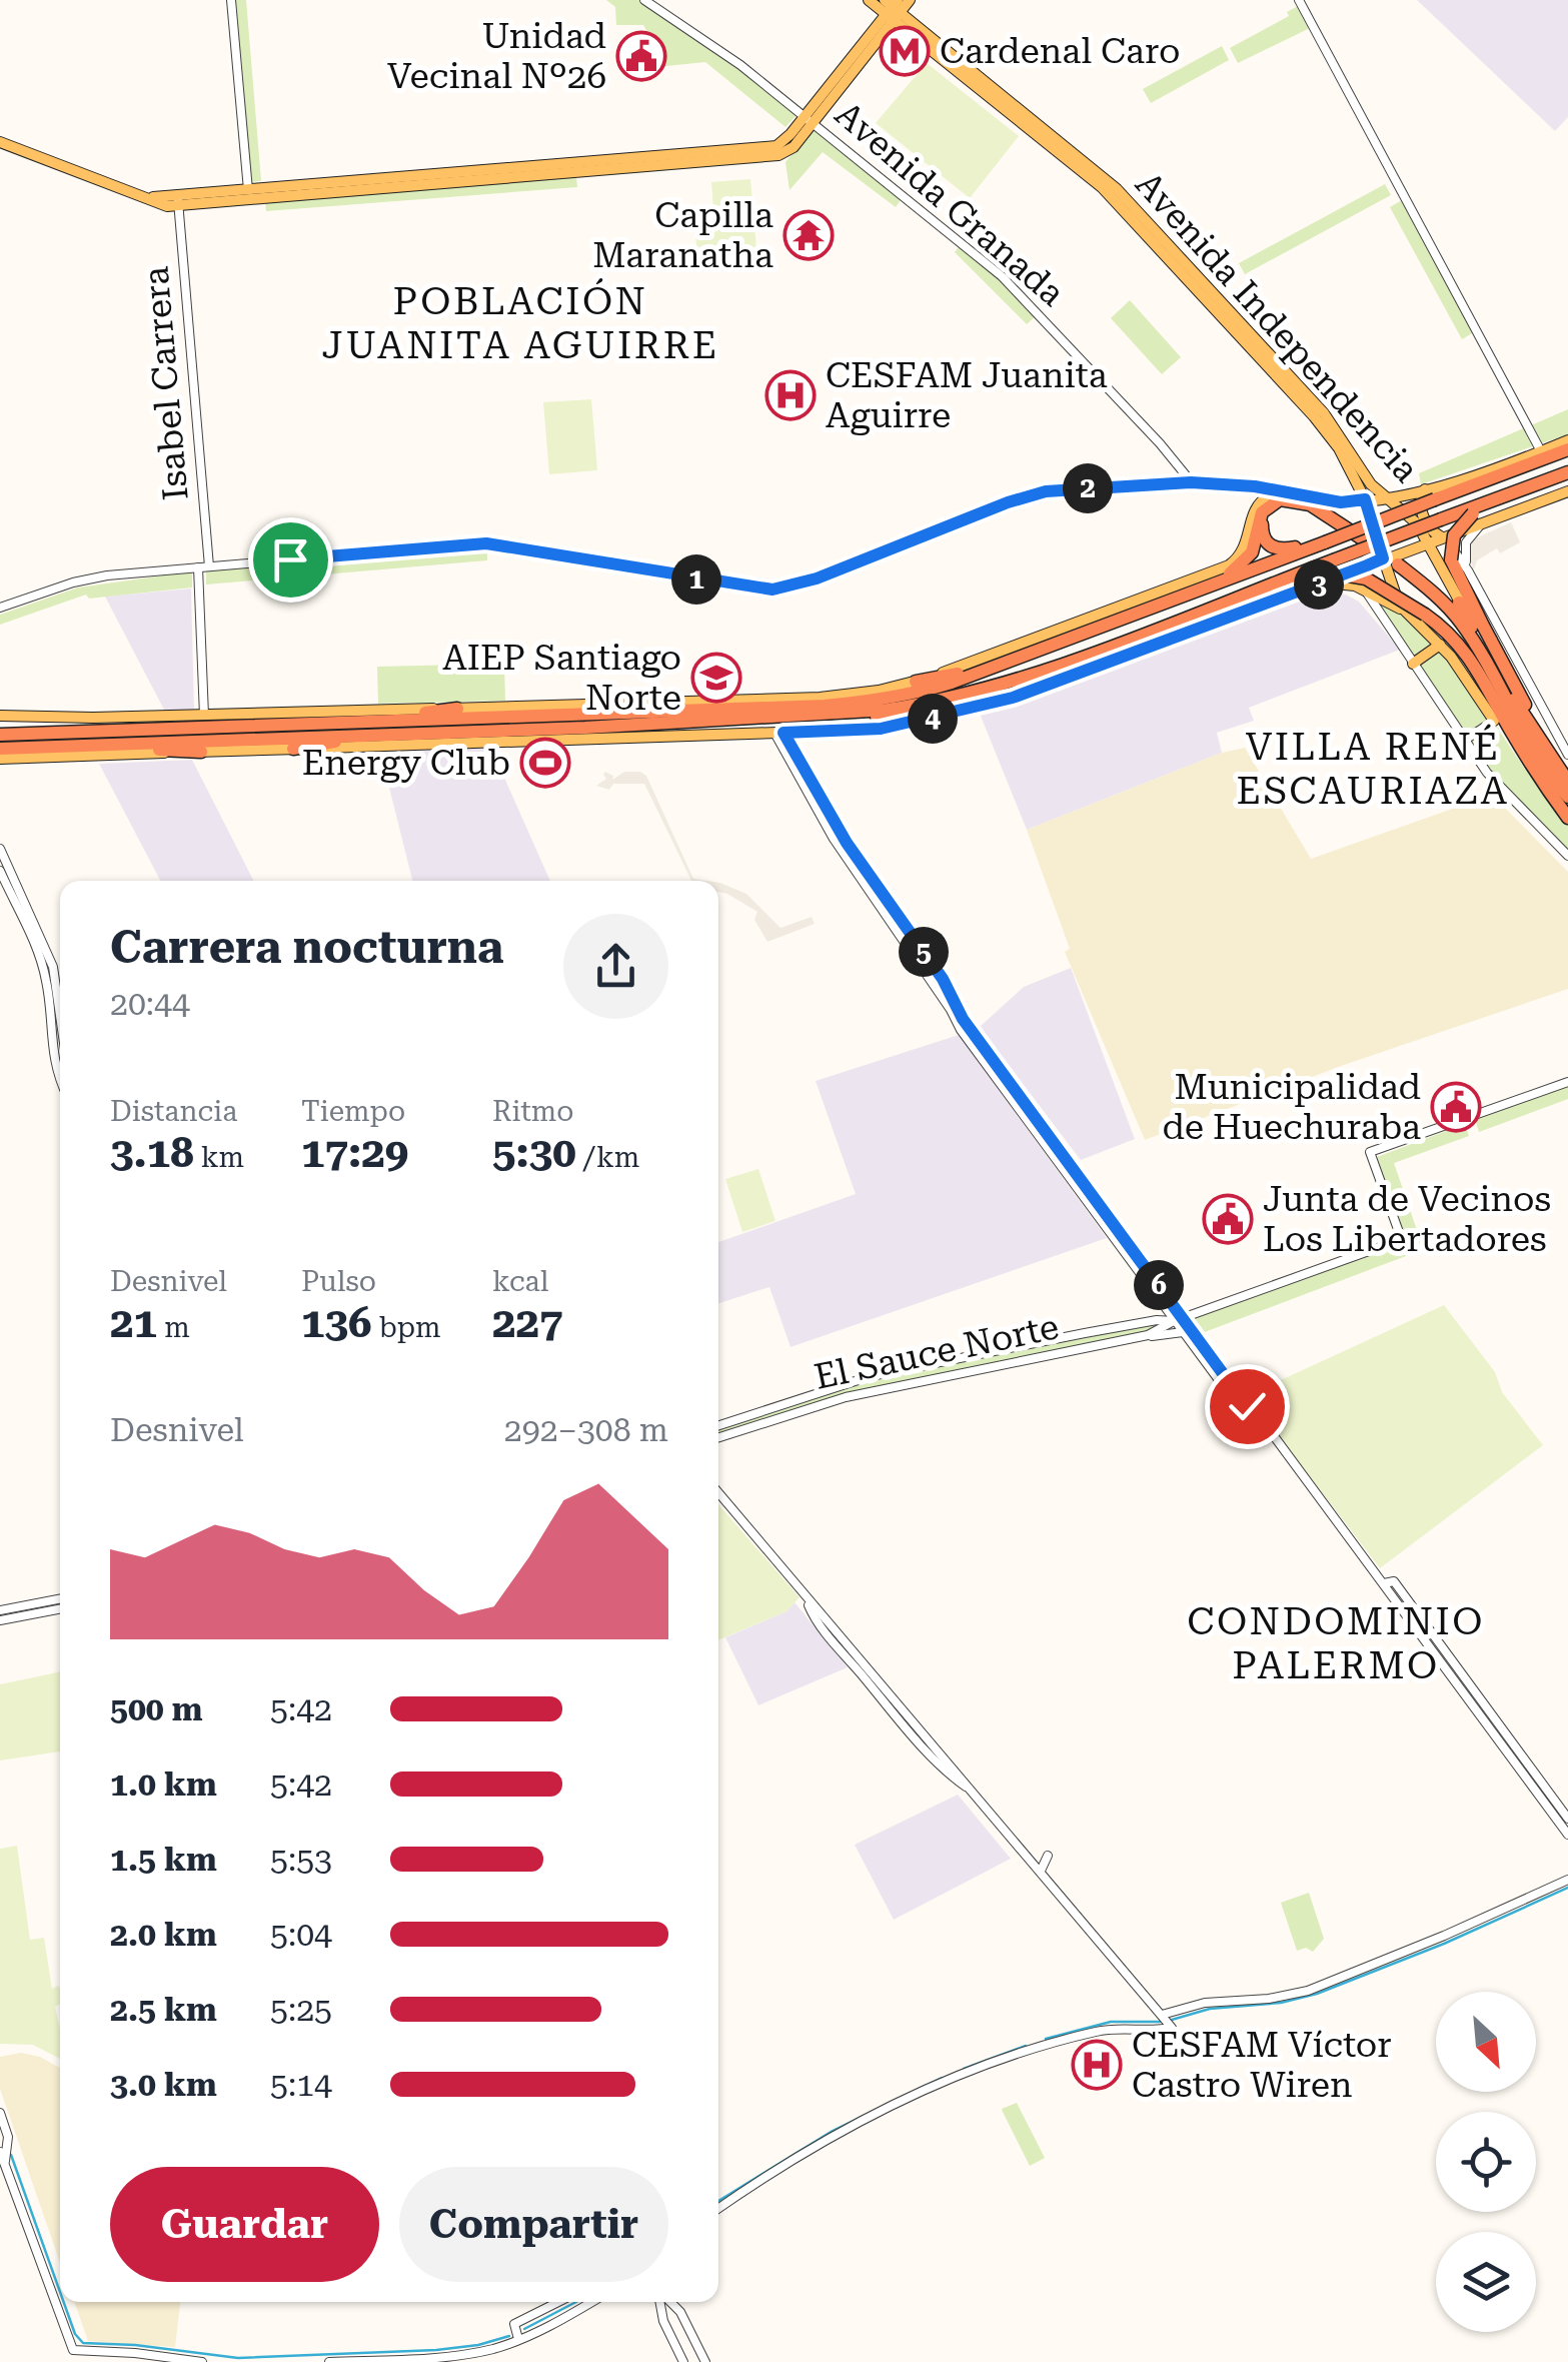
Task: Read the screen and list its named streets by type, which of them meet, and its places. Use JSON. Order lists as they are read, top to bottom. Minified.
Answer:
{"streets":{"main road":["Avenida Independencia"],"street":["Avenida Granada","Isabel Carrera","El Sauce Norte"]},"districts":["POBLACIÓN JUANITA AGUIRRE","VILLA RENÉ ESCAURIAZA","CONDOMINIO PALERMO"],"places":{"metro station":["Cardenal Caro"],"public building":["Unidad Vecinal Nº26","Municipalidad de Huechuraba","Junta de Vecinos Los Libertadores"],"temple":["Capilla Maranatha"],"hospital":["CESFAM Juanita Aguirre","CESFAM Víctor Castro Wiren"],"school or university":["AIEP Santiago Norte"],"sports":["Energy Club"]},"north":"bottom right","page":{"pins":["2","1","3","4","5","6"],"heading":["Carrera nocturna","20:44"],"stats":[["Distancia","3.18 km"],["Tiempo","17:29"],["Ritmo","5:30 /km"],["Desnivel","21 m"],["Pulso","136 bpm"],["kcal","227"]],"chart":["Desnivel","292–308 m"],"list":[{"name":"500 m","note":"5:42"},{"name":"1.0 km","note":"5:42"},{"name":"1.5 km","note":"5:53"},{"name":"2.0 km","note":"5:04"},{"name":"2.5 km","note":"5:25"},{"name":"3.0 km","note":"5:14"}],"buttons":["Guardar","Compartir"]}}
